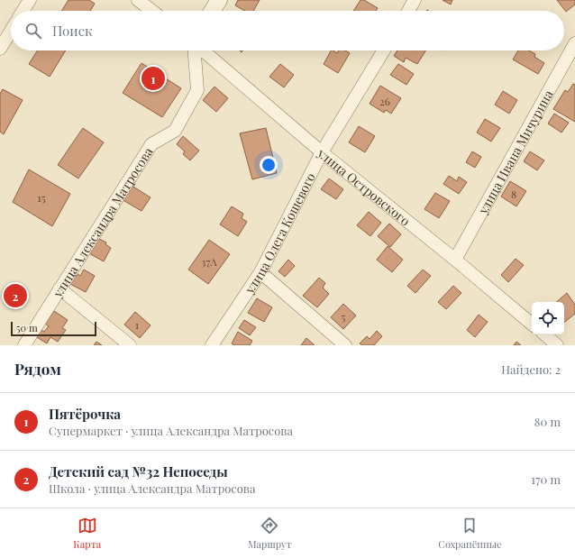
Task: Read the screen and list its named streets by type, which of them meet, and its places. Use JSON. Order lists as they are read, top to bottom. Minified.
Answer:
{"streets":{"street":["улица Ивана Мичурина","улица Островского","улица Александра Матросова","улица Олега Кошевого"]},"crossings":[["улица Ивана Мичурина","улица Островского"],["улица Островского","улица Олега Кошевого"]],"house_numbers":["26","8","15","37А","5","1"],"scale_bar":"50 m","page":{"search":"Поиск","pins":["1","2"],"scale":"50 m","heading":["Рядом","Найдено: 2"],"list":[{"mark":"1","name":"Пятёрочка","note":"Супермаркет · улица Александра Матросова","value":"80 m"},{"mark":"2","name":"Детский сад №32 Непоседы","note":"Школа · улица Александра Матросова","value":"170 m"}],"nav":["Карта","Маршрут","Сохранённые"]}}
